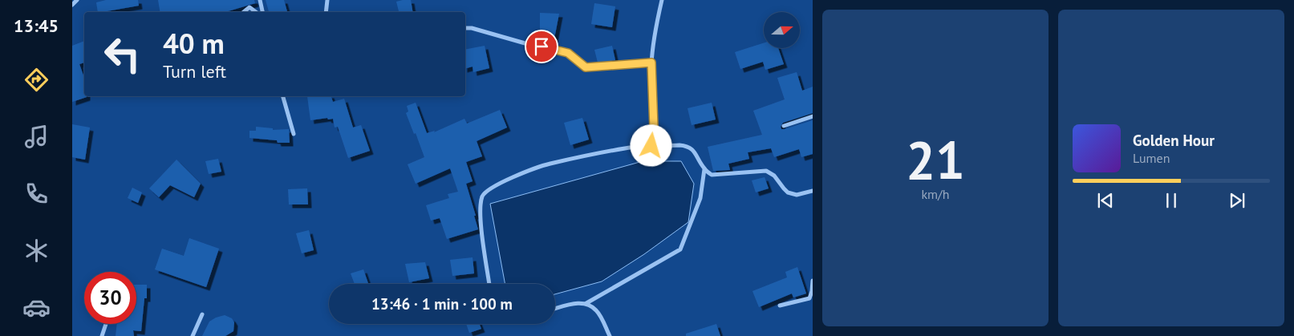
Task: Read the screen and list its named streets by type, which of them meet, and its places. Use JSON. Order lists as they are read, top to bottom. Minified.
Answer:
{"north":"right","page":{"tabs":"13:45","tile":["21","km/h"],"turn":["40 m","Turn left"],"song":["Golden Hour","Lumen"],"limit":"30","trip":"13:46 · 1 min · 100 m"}}
